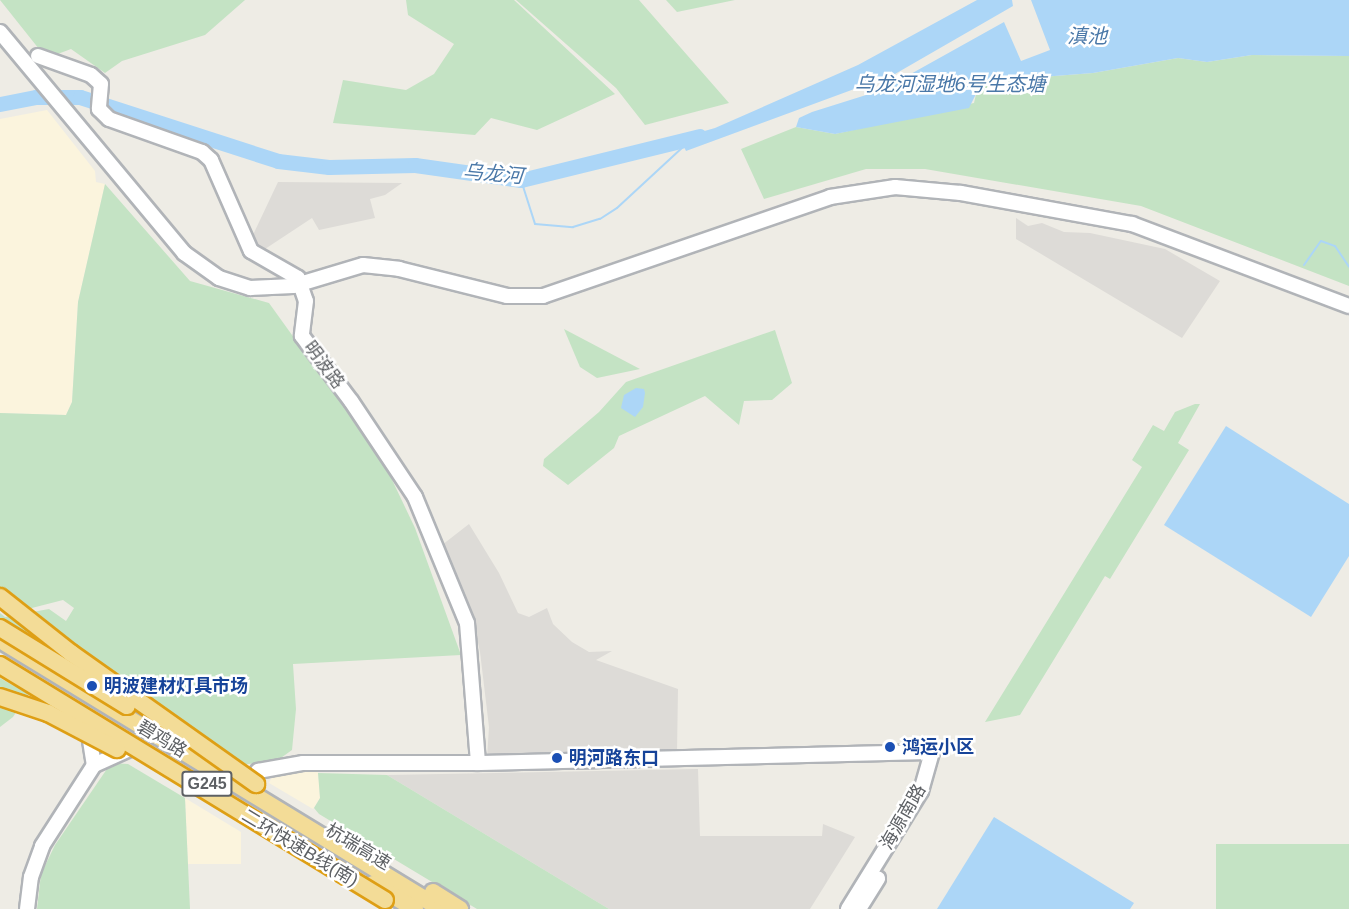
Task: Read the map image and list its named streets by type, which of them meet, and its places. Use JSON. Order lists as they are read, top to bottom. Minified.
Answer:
{"streets":{"highway":["碧鸡路","G245","杭瑞高速","二环快速B线(南)"],"street":["明波路","海源南路"]},"crossings":[["G245","杭瑞高速"],["杭瑞高速","二环快速B线(南)"]],"water":["滇池","乌龙河湿地6号生态塘","乌龙河"],"places":["明波建材灯具市场","鸿运小区","明河路东口"]}
